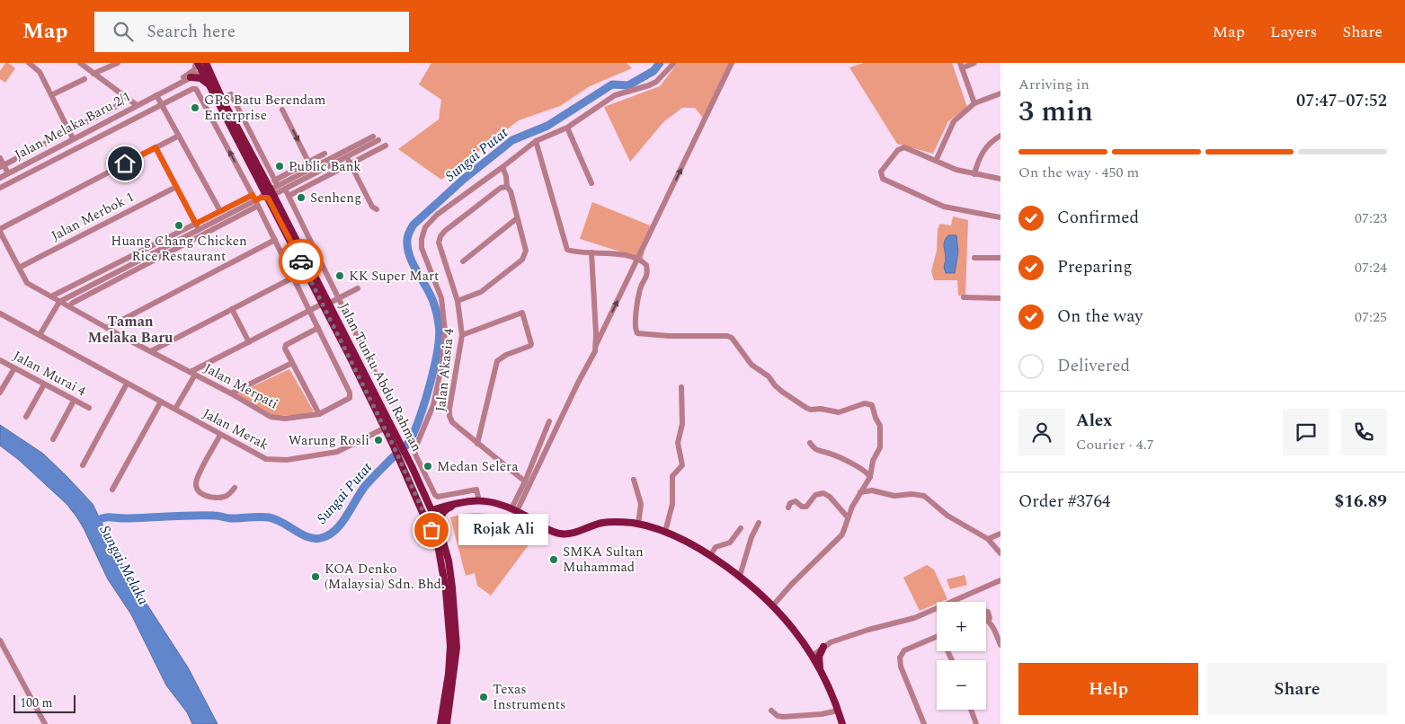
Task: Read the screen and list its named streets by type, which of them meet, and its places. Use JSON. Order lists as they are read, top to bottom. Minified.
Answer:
{"streets":{"main road":["Jalan Tunku Abdul Rahman"],"street":["Jalan Melaka Baru 2/1","Jalan Merbok 1","Jalan Akasia 4","Jalan Murai 4","Jalan Merpati","Jalan Merak"]},"crossings":[["Jalan Merbok 1","Jalan Merpati"],["Jalan Tunku Abdul Rahman","Jalan Merak"]],"districts":["Taman Melaka Baru"],"water":["Sungai Putat","Sungai Melaka"],"places":["GPS Batu Berendam Enterprise","Public Bank","Senheng","Huang Chang Chicken Rice Restaurant","KK Super Mart","Warung Rosli","Medan Selera","Rojak Ali","SMKA Sultan Muhammad","KOA Denko (Malaysia) Sdn. Bhd.","Texas Instruments"],"scale_bar":"100 m","page":{"header":"Map","search":"Search here","nav":["Map","Layers","Share"],"heading":["3 min","Arriving in","07:47–07:52"],"panel":["Alex","Courier · 4.7","Order #3764","$16.89"],"bar":"On the way · 450 m","list":[["Confirmed","07:23"],["Preparing","07:24"],["On the way","07:25"],"Delivered"],"bubble":"Rojak Ali","map_buttons":["+","−"],"buttons":["Help","Share"],"scale":"100 m"}}
